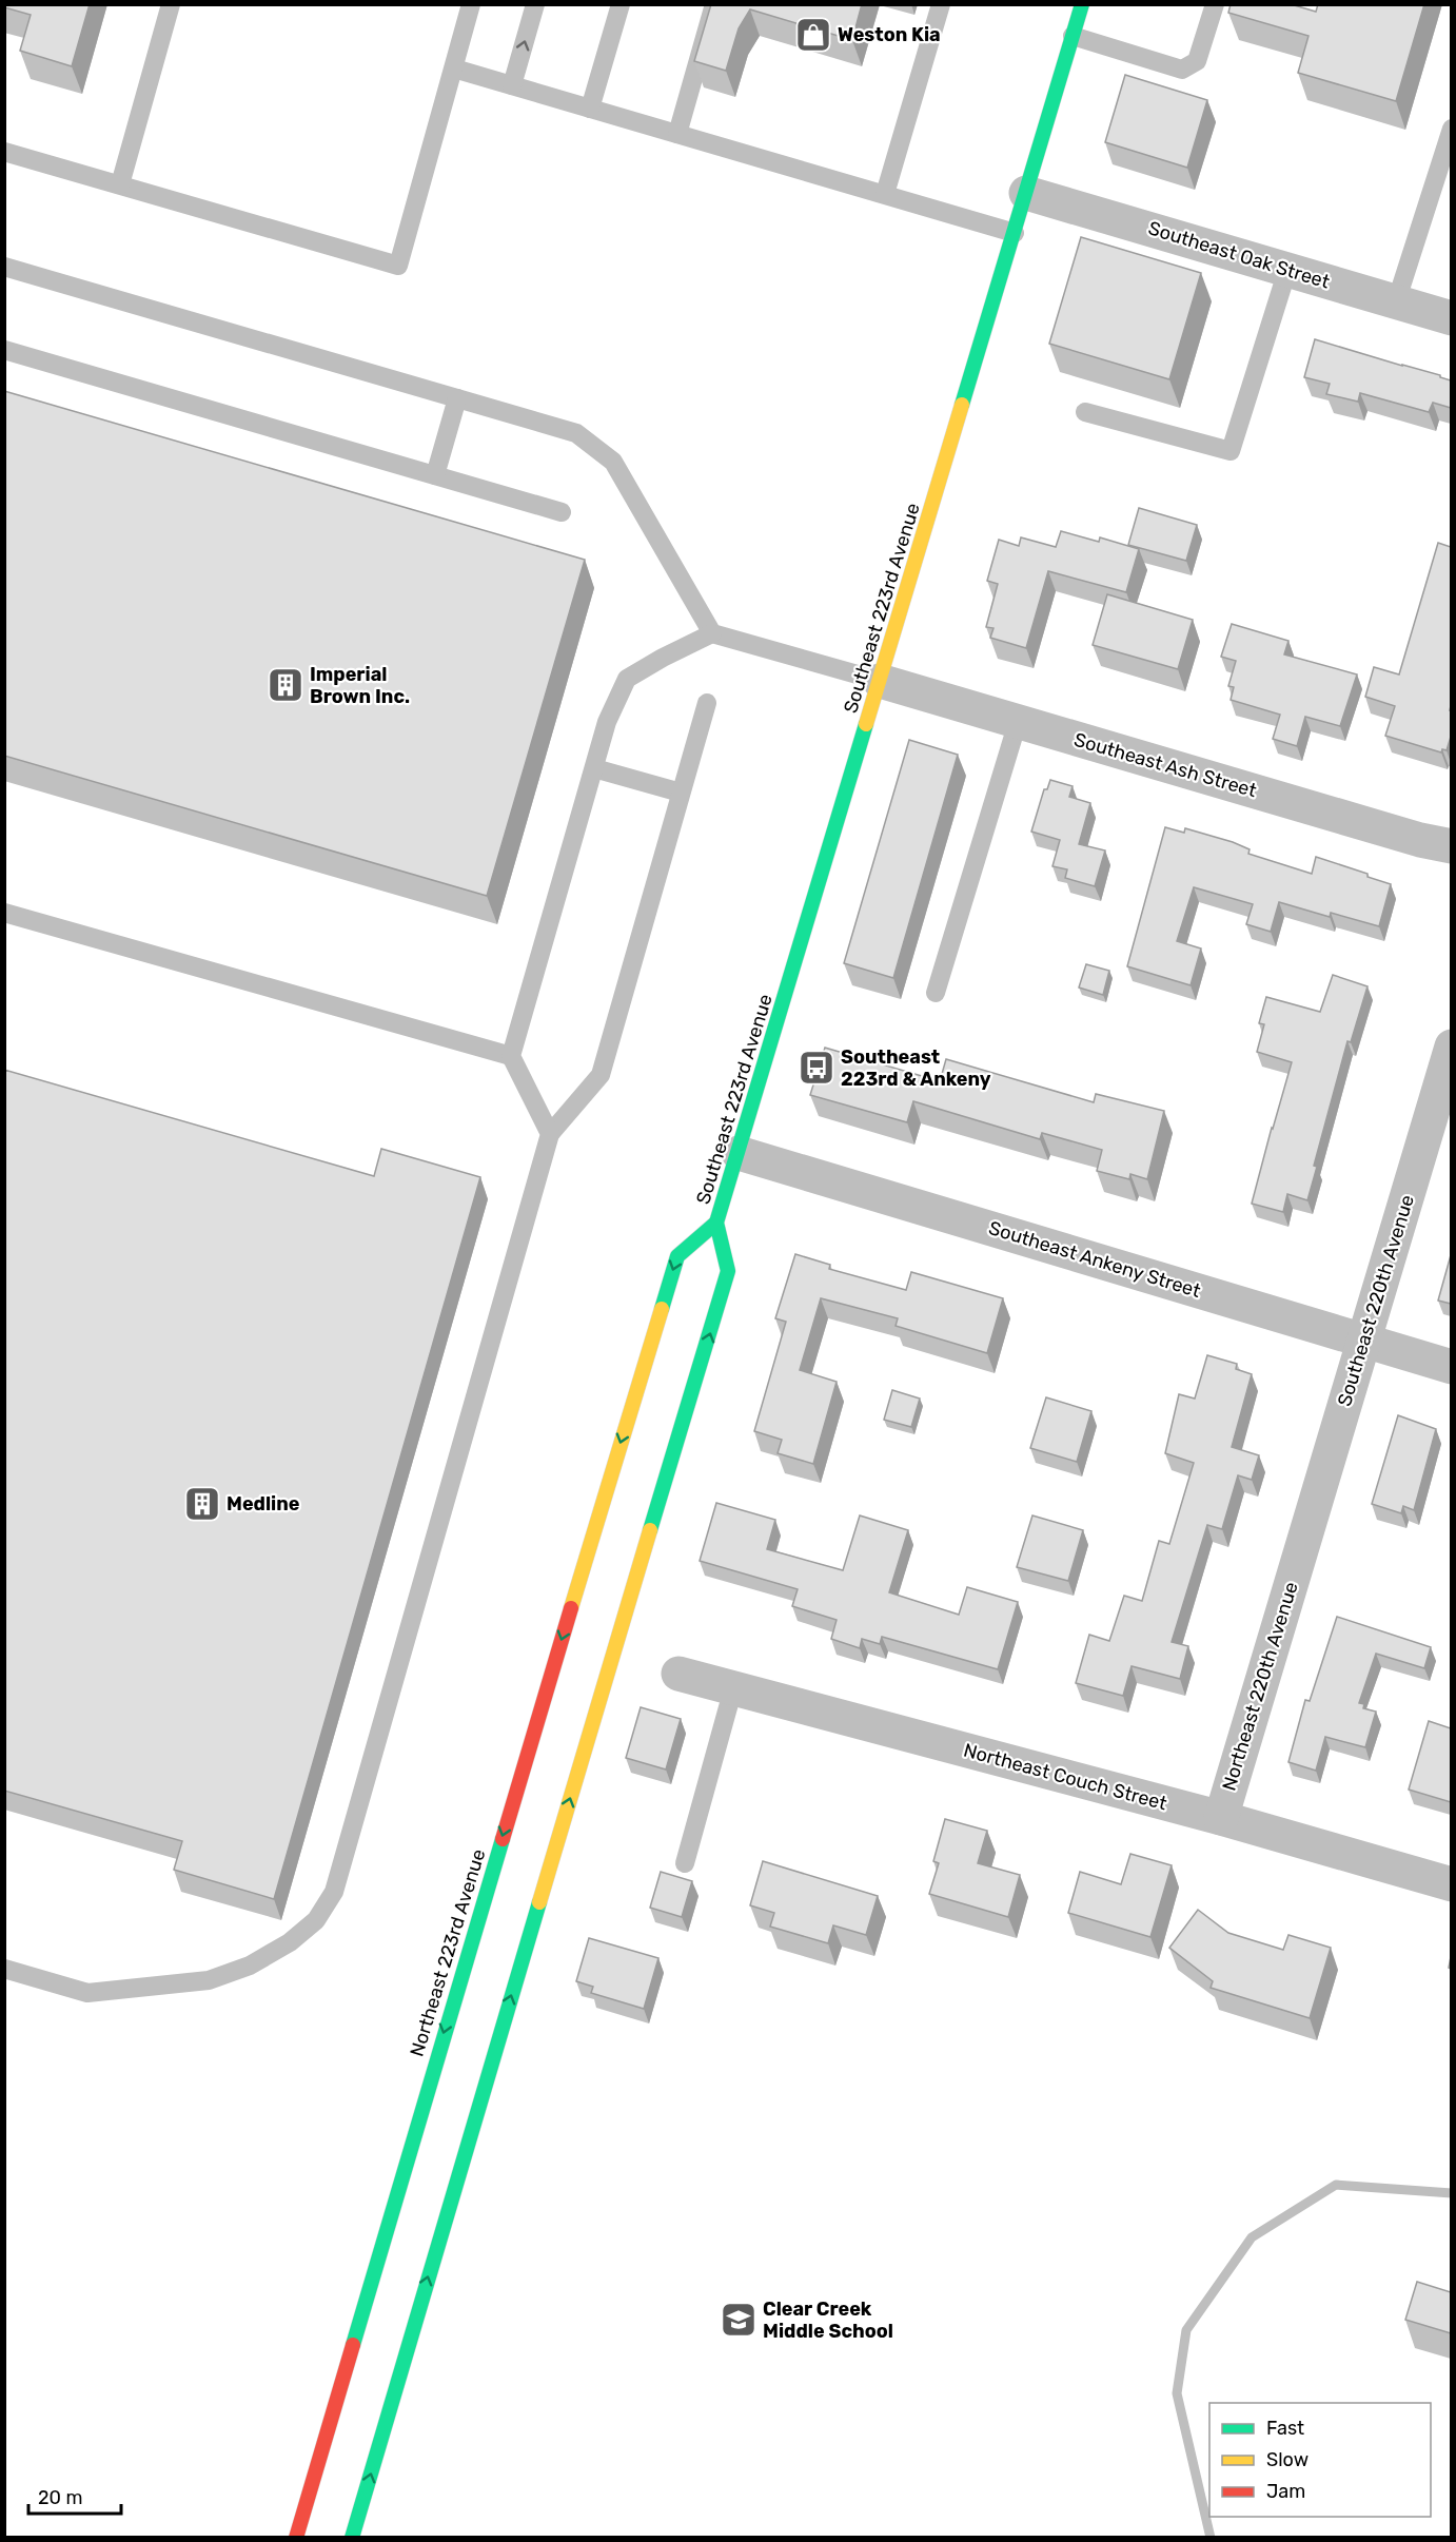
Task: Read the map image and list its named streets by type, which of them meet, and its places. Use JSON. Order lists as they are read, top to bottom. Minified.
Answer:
{"streets":{"main road":["Southeast 223rd Avenue","Northeast 223rd Avenue"],"street":["Southeast Oak Street","Southeast Ash Street","Southeast Ankeny Street","Southeast 220th Avenue","Northeast 220th Avenue","Northeast Couch Street"]},"crossings":[["Southeast Oak Street","Southeast 223rd Avenue"],["Southeast 223rd Avenue","Southeast Ash Street"],["Southeast 223rd Avenue","Southeast Ankeny Street"],["Southeast 223rd Avenue","Northeast 223rd Avenue"],["Southeast Ankeny Street","Southeast 220th Avenue"],["Southeast 220th Avenue","Northeast 220th Avenue"],["Northeast 220th Avenue","Northeast Couch Street"]],"one_way":["Northeast 223rd Avenue"],"places":{"shop":["Weston Kia"],"building":["Imperial Brown Inc.","Medline"],"bus stop":["Southeast 223rd & Ankeny"],"school or university":["Clear Creek Middle School"]},"legend":["Fast","Slow","Jam"],"scale_bar":"20 m"}
